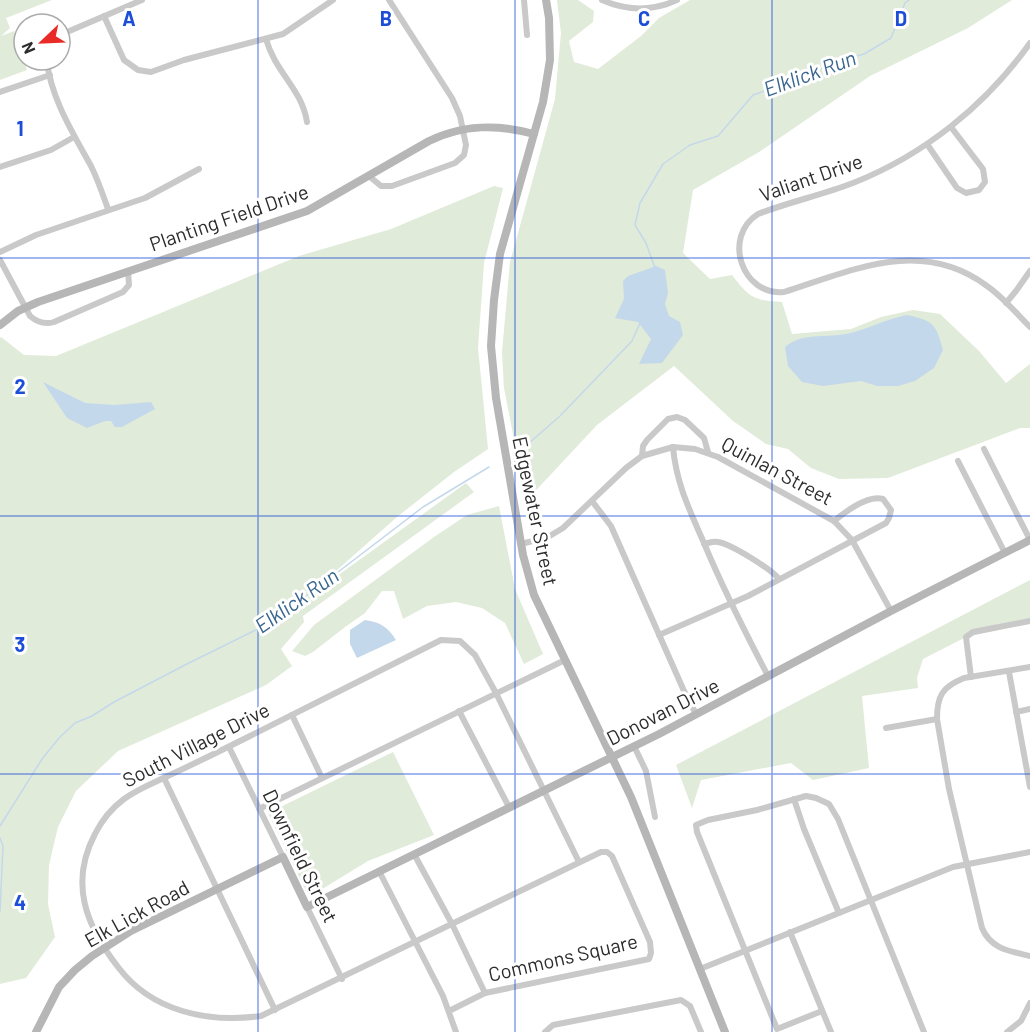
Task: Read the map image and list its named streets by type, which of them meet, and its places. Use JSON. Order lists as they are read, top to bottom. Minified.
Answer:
{"streets":{"street":["Valiant Drive","Planting Field Drive","Quinlan Street","Edgewater Street","Donovan Drive","South Village Drive","Downfield Street","Elk Lick Road","Commons Square"]},"crossings":[["Planting Field Drive","Edgewater Street"],["Quinlan Street","Edgewater Street"],["Quinlan Street","Donovan Drive"],["Edgewater Street","Donovan Drive"],["Donovan Drive","South Village Drive"],["Donovan Drive","Downfield Street"],["South Village Drive","Downfield Street"],["South Village Drive","Elk Lick Road"],["South Village Drive","Commons Square"],["Downfield Street","Elk Lick Road"]],"water":["Elklick Run"],"north":"bottom left","grid":{"columns":["A","B","C","D"],"rows":["1","2","3","4"]}}
